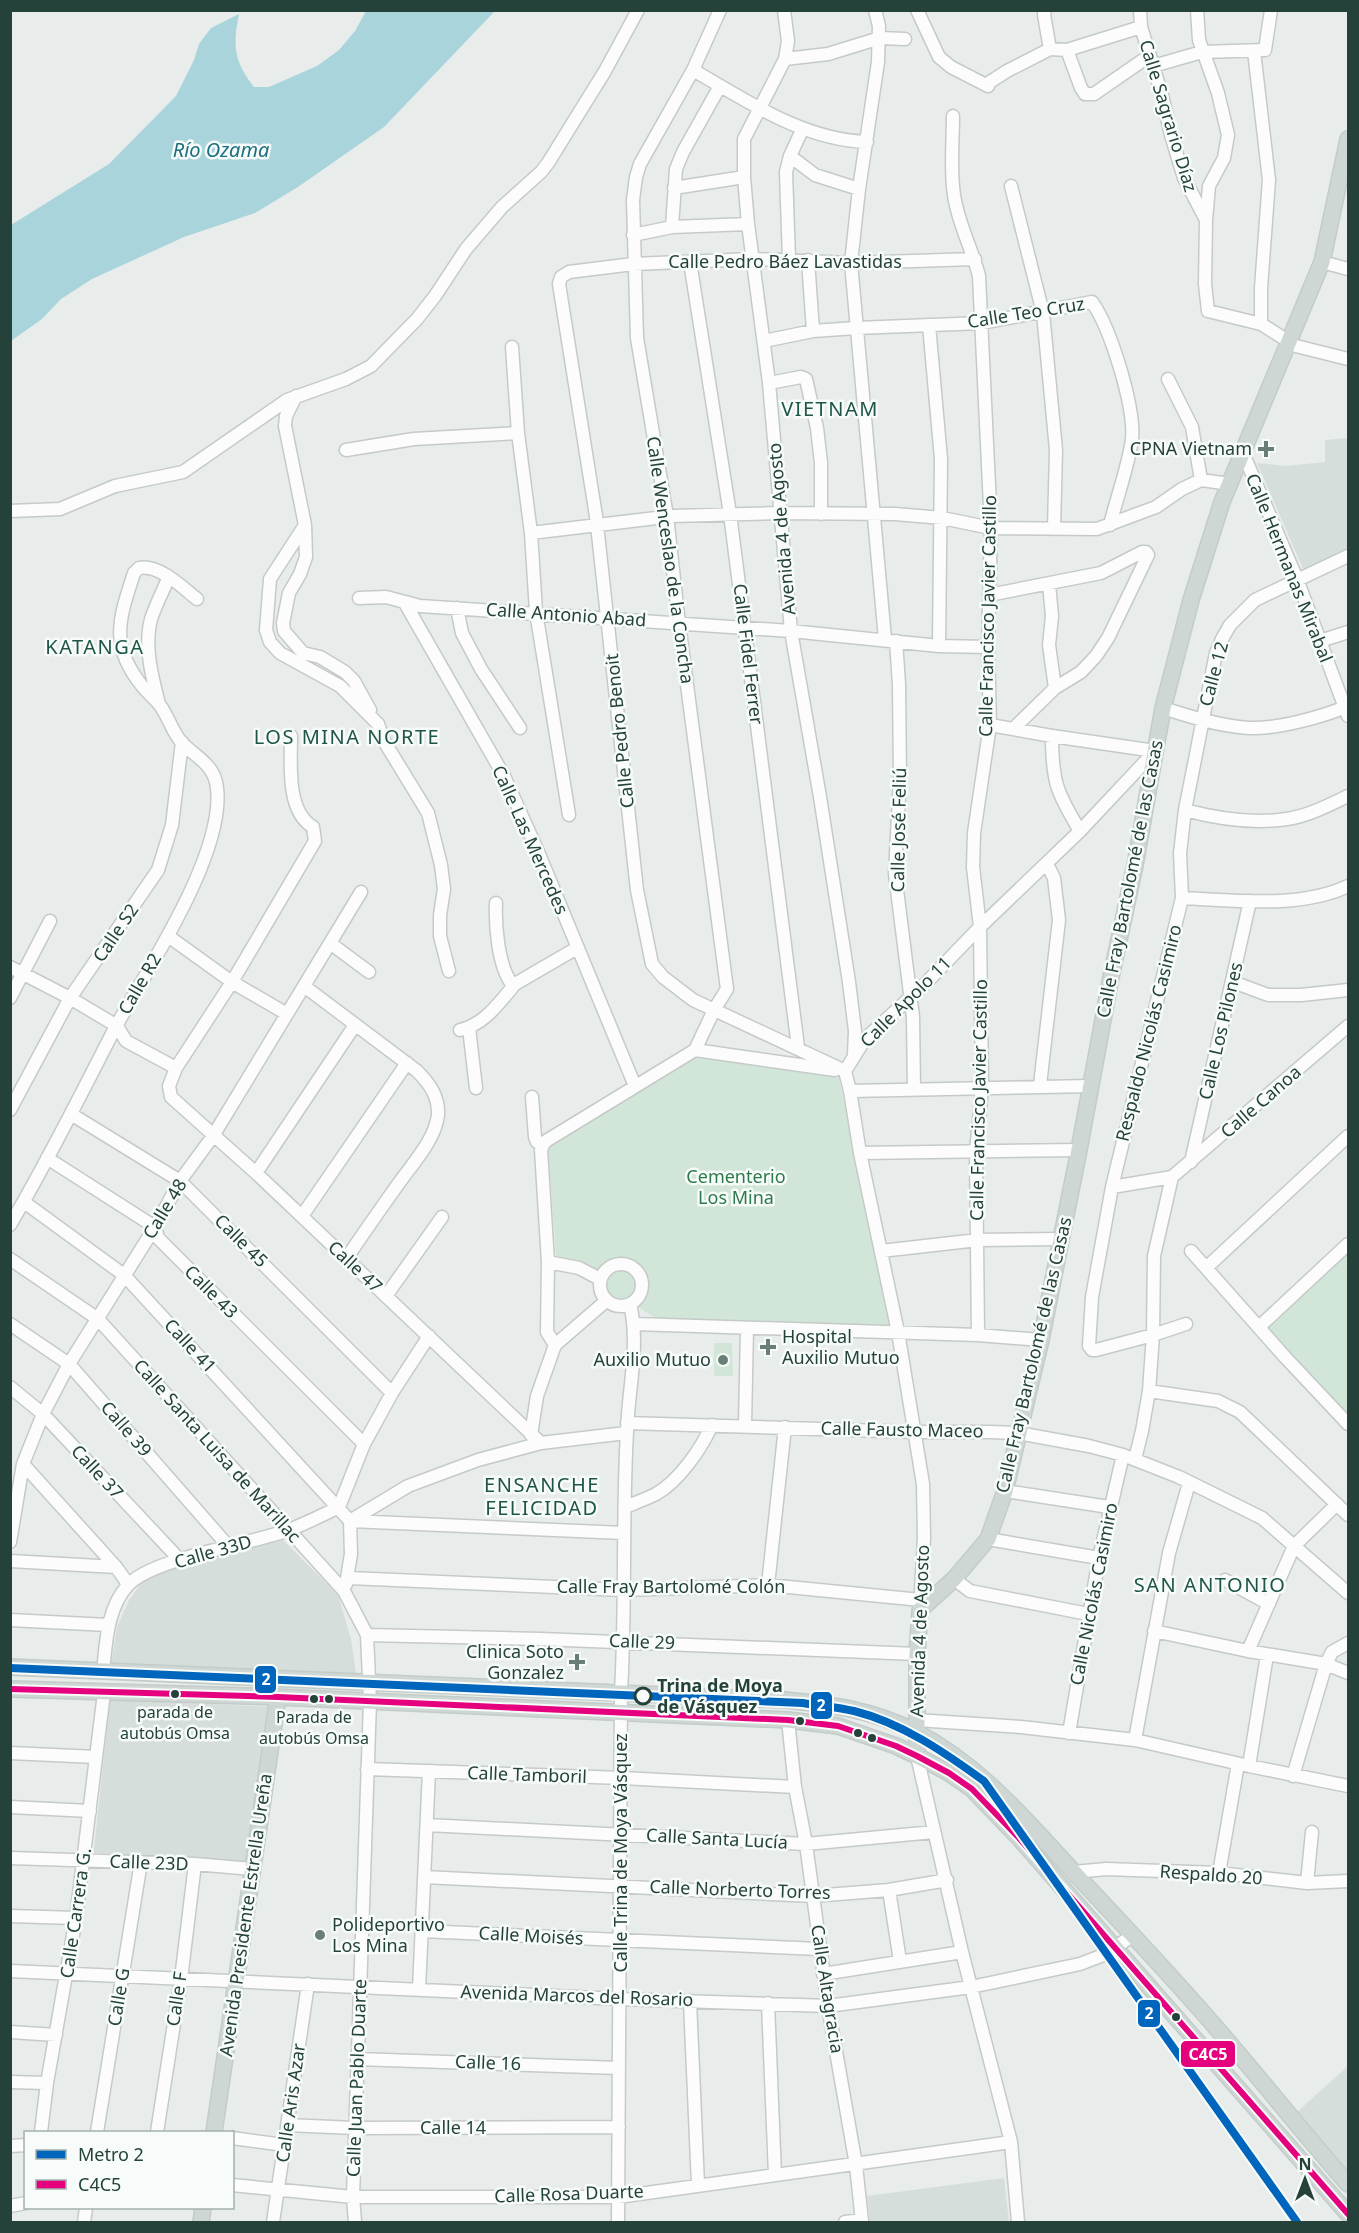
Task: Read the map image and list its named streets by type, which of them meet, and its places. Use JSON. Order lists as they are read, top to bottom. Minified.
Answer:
{"streets":{"main road":["Avenida 4 de Agosto","Calle Fray Bartolomé de las Casas","Avenida Presidente Estrella Ureña"],"street":["Calle Sagrario Díaz","Calle Pedro Báez Lavastidas","Calle Teo Cruz","Calle Wenceslao de la Concha","Calle Hermanas Mirabal","Calle Antonio Abad","Calle Francisco Javier Castillo","Calle Fidel Ferrer","Calle 12","Calle Pedro Benoit","Calle José Feliú","Calle Las Mercedes","Calle S2","Calle R2","Calle Apolo 11","Calle Los Pilones","Respaldo Nicolás Casimiro","Calle Canoa","Calle 48","Calle 45","Calle 47","Calle 43","Calle 41","Calle 39","Calle Fausto Maceo","Calle Santa Luisa de Marillac","Calle 37","Calle 33D","Calle Fray Bartolomé Colón","Calle Nicolás Casimiro","Calle 29","Calle Tamboril","Calle Santa Lucía","Calle Trina de Moya Vásquez","Calle 23D","Respaldo 20","Calle Norberto Torres","Calle Carrera G.","Calle Moisés","Calle Altagracia","Avenida Marcos del Rosario","Calle G","Calle F","Calle 16","Calle Juan Pablo Duarte","Calle Aris Azar","Calle 14","Calle Rosa Duarte"]},"crossings":[["Calle Sagrario Díaz","Calle Fray Bartolomé de las Casas"],["Calle Pedro Báez Lavastidas","Avenida 4 de Agosto"],["Calle Pedro Báez Lavastidas","Calle Wenceslao de la Concha"],["Calle Pedro Báez Lavastidas","Calle Francisco Javier Castillo"],["Calle Pedro Báez Lavastidas","Calle Fidel Ferrer"],["Calle Pedro Báez Lavastidas","Calle Pedro Benoit"],["Calle Pedro Báez Lavastidas","Calle José Feliú"],["Calle Teo Cruz","Avenida 4 de Agosto"],["Calle Teo Cruz","Calle Francisco Javier Castillo"],["Calle Teo Cruz","Calle José Feliú"],["Avenida 4 de Agosto","Calle Antonio Abad"],["Avenida 4 de Agosto","Calle Pedro Benoit"],["Avenida 4 de Agosto","Calle Fray Bartolomé de las Casas"],["Avenida 4 de Agosto","Calle Apolo 11"],["Avenida 4 de Agosto","Calle Fausto Maceo"],["Avenida 4 de Agosto","Calle Fray Bartolomé Colón"],["Avenida 4 de Agosto","Calle 29"],["Avenida 4 de Agosto","Calle Santa Lucía"],["Avenida 4 de Agosto","Calle Norberto Torres"],["Avenida 4 de Agosto","Avenida Marcos del Rosario"],["Avenida 4 de Agosto","Calle Rosa Duarte"],["Calle Wenceslao de la Concha","Calle Antonio Abad"],["Calle Wenceslao de la Concha","Calle Pedro Benoit"],["Calle Hermanas Mirabal","Calle 12"],["Calle Hermanas Mirabal","Calle Fray Bartolomé de las Casas"],["Calle Antonio Abad","Calle Francisco Javier Castillo"],["Calle Antonio Abad","Calle Fidel Ferrer"],["Calle Antonio Abad","Calle Pedro Benoit"],["Calle Antonio Abad","Calle José Feliú"],["Calle Antonio Abad","Calle Las Mercedes"],["Calle Francisco Javier Castillo","Calle Apolo 11"],["Calle Fidel Ferrer","Calle Pedro Benoit"],["Calle 12","Respaldo Nicolás Casimiro"],["Calle Pedro Benoit","Calle Apolo 11"],["Calle José Feliú","Calle Apolo 11"],["Calle Fray Bartolomé de las Casas","Calle Apolo 11"],["Calle Fray Bartolomé de las Casas","Calle Fausto Maceo"],["Calle Fray Bartolomé de las Casas","Calle Fray Bartolomé Colón"],["Calle S2","Calle R2"],["Calle R2","Calle 45"],["Calle R2","Calle 43"],["Calle R2","Calle 41"],["Calle Los Pilones","Calle Canoa"],["Respaldo Nicolás Casimiro","Calle Nicolás Casimiro"],["Calle Canoa","Calle Nicolás Casimiro"],["Calle 48","Calle 45"],["Calle 48","Calle 47"],["Calle 48","Calle 43"],["Calle 48","Calle 41"],["Calle 48","Calle 39"],["Calle 48","Calle Santa Luisa de Marillac"],["Calle 48","Calle 37"],["Calle 47","Calle Fausto Maceo"],["Calle 41","Calle Fausto Maceo"],["Calle 41","Calle 33D"],["Calle 39","Calle 33D"],["Calle Fausto Maceo","Calle Nicolás Casimiro"],["Calle Fausto Maceo","Calle Trina de Moya Vásquez"],["Calle Santa Luisa de Marillac","Calle 33D"],["Calle Santa Luisa de Marillac","Calle 29"],["Calle Santa Luisa de Marillac","Calle Juan Pablo Duarte"],["Calle 37","Calle 33D"],["Calle Fray Bartolomé Colón","Calle Trina de Moya Vásquez"],["Calle 29","Calle Trina de Moya Vásquez"],["Calle Tamboril","Calle Trina de Moya Vásquez"],["Calle Tamboril","Calle Altagracia"],["Calle Tamboril","Calle Juan Pablo Duarte"],["Calle Santa Lucía","Calle Trina de Moya Vásquez"],["Calle Santa Lucía","Calle Altagracia"],["Calle Trina de Moya Vásquez","Calle Norberto Torres"],["Calle Trina de Moya Vásquez","Calle Moisés"],["Calle Trina de Moya Vásquez","Avenida Marcos del Rosario"],["Calle Trina de Moya Vásquez","Calle 16"],["Calle Trina de Moya Vásquez","Calle 14"],["Calle Trina de Moya Vásquez","Calle Rosa Duarte"],["Calle 23D","Calle Carrera G."],["Calle 23D","Avenida Presidente Estrella Ureña"],["Calle 23D","Calle G"],["Calle 23D","Calle F"],["Calle Norberto Torres","Calle Altagracia"],["Calle Carrera G.","Avenida Marcos del Rosario"],["Avenida Presidente Estrella Ureña","Avenida Marcos del Rosario"],["Calle Moisés","Calle Altagracia"],["Calle Altagracia","Avenida Marcos del Rosario"],["Calle Altagracia","Calle Rosa Duarte"],["Avenida Marcos del Rosario","Calle G"],["Avenida Marcos del Rosario","Calle F"],["Avenida Marcos del Rosario","Calle Juan Pablo Duarte"],["Avenida Marcos del Rosario","Calle Aris Azar"],["Calle 16","Calle Juan Pablo Duarte"],["Calle Juan Pablo Duarte","Calle 14"],["Calle Juan Pablo Duarte","Calle Rosa Duarte"],["Calle Aris Azar","Calle 14"],["Calle Aris Azar","Calle Rosa Duarte"]],"districts":["VIETNAM","KATANGA","LOS MINA NORTE","ENSANCHE FELICIDAD","SAN ANTONIO"],"water":["Río Ozama"],"parks":["Cementerio Los Mina"],"places":{"health":["CPNA Vietnam","Hospital Auxilio Mutuo","Clinica Soto Gonzalez"],"other":["Auxilio Mutuo","parada de autobús Omsa","Trina de Moya de Vásquez","Parada de autobús Omsa","Polideportivo Los Mina"]},"lines":["metro line 2","transit line C4C5"],"legend":["Metro 2","C4C5"],"north":"top"}
